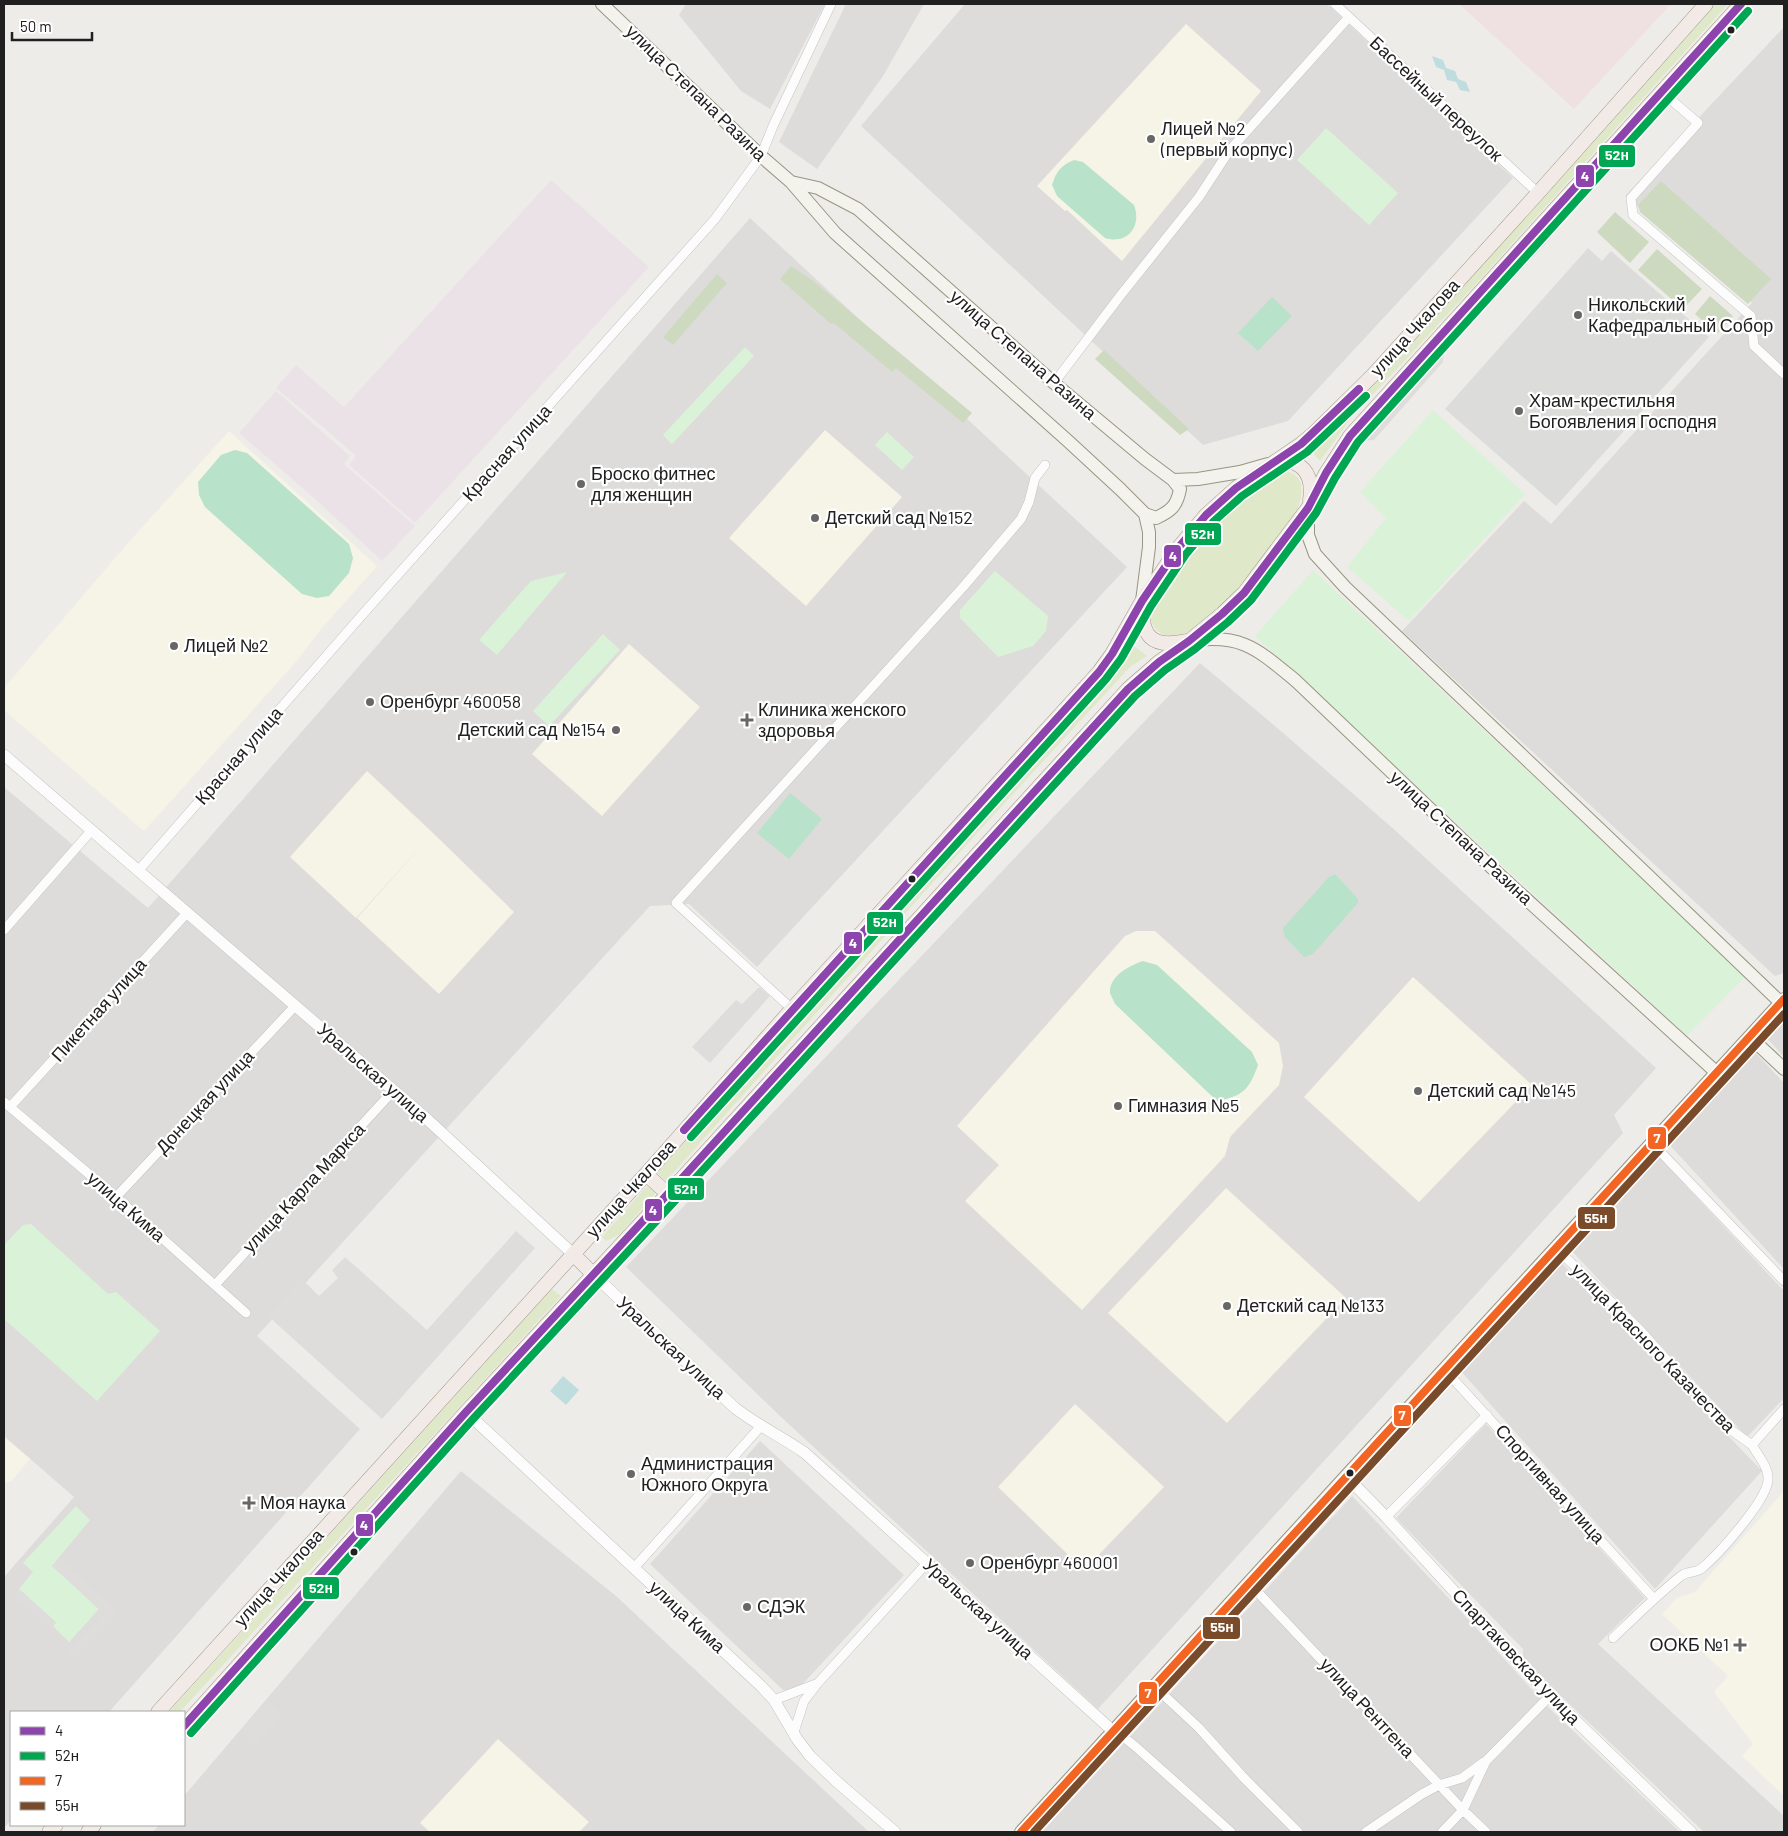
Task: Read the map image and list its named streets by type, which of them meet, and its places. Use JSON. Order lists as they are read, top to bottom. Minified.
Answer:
{"streets":{"main road":["улица Степана Разина","улица Чкалова","Уральская улица"],"street":["Бассейный переулок","Красная улица","Пикетная улица","Донецкая улица","улица Карла Маркса","улица Кима","улица Красного Казачества","Спортивная улица","Спартаковская улица","улица Рентгена"]},"crossings":[["улица Степана Разина","улица Чкалова"],["улица Степана Разина","Красная улица"],["Бассейный переулок","улица Чкалова"],["улица Чкалова","Уральская улица"],["улица Чкалова","улица Кима"],["Красная улица","Уральская улица"],["Пикетная улица","Уральская улица"],["Пикетная улица","улица Кима"],["Уральская улица","Донецкая улица"],["Уральская улица","улица Карла Маркса"],["Донецкая улица","улица Кима"],["улица Карла Маркса","улица Кима"]],"places":{"other":["Лицей №2 (первый корпус)","Никольский Кафедральный Собор","Храм-крестильня Богоявления Господня","Броско фитнес для женщин","Детский сад №152","Лицей №2","Оренбург 460058","Детский сад №154","Детский сад №145","Гимназия №5","Детский сад №133","Администрация Южного Округа","Оренбург 460001","СДЭК"],"health":["Клиника женского здоровья","Моя наука","ООКБ №1"]},"lines":["transit line 4","transit line 52н","transit line 7","transit line 55н"],"legend":["4","52н","7","55н"],"scale_bar":"50 m"}
